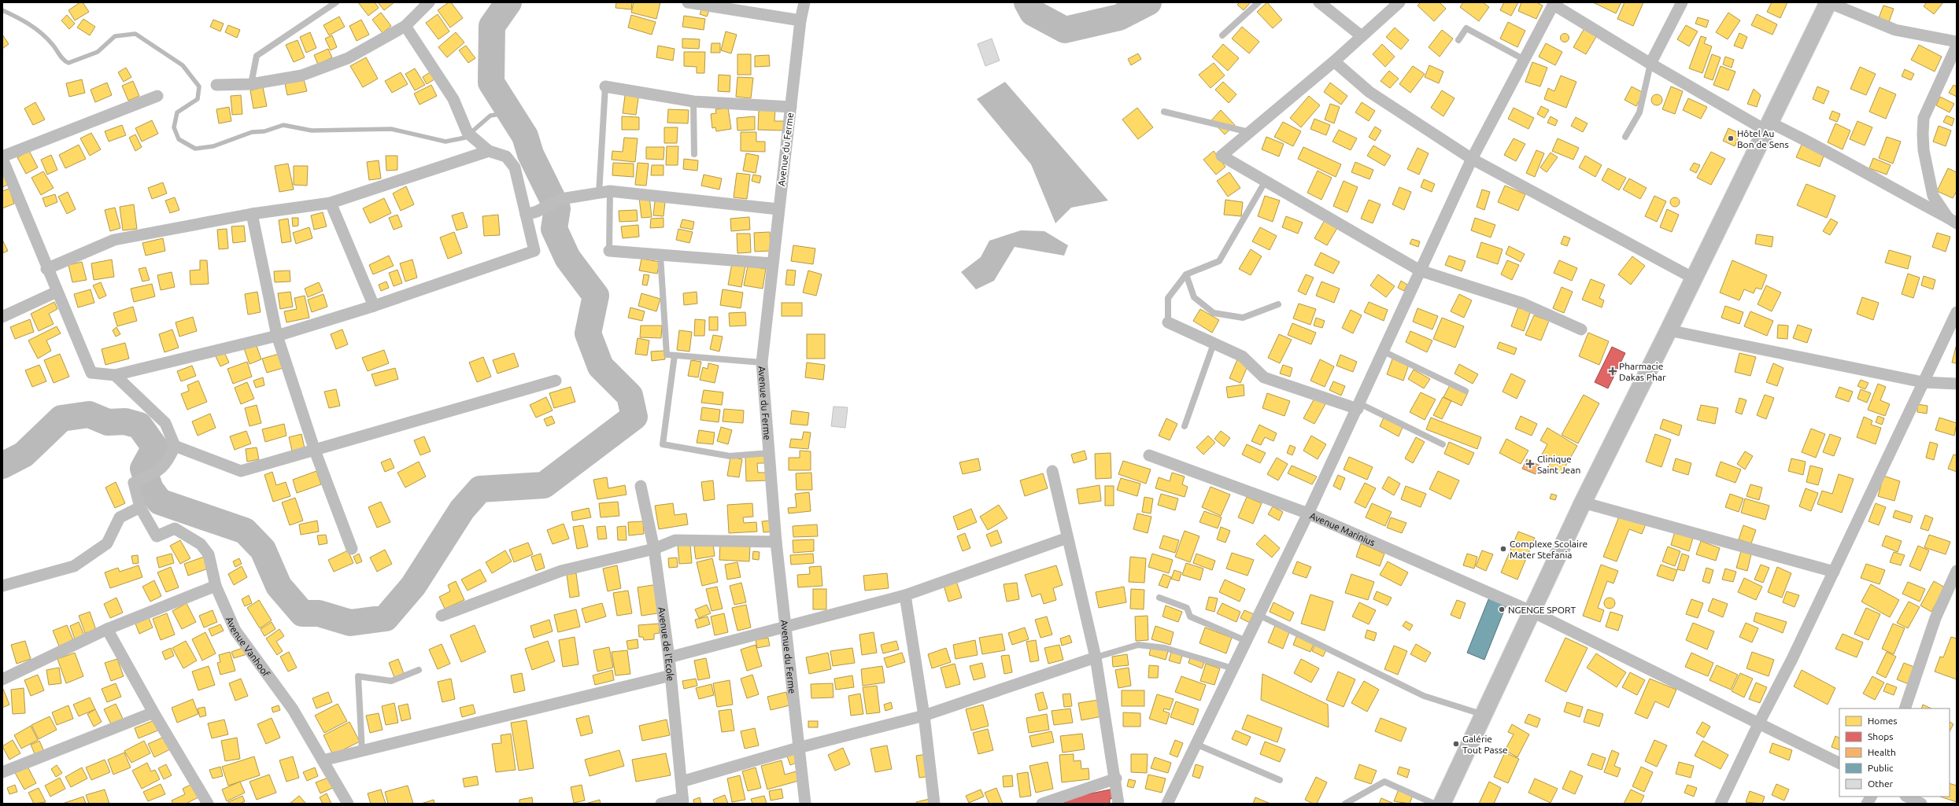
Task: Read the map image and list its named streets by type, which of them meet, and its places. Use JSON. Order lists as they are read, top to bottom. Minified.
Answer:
{"streets":{"street":["Avenue du Ferme","Avenue Marinius","Avenue de l'Ecole","Avenue Vanhoof"]},"places":{"other":["Hôtel Au Bon de Sens","Complexe Scolaire Mater Stefania","NGENGE SPORT","Galérie Tout Passe"],"health":["Pharmacie Dakas Phar","Clinique Saint Jean"]},"legend":["Homes","Shops","Health","Public","Other"]}
